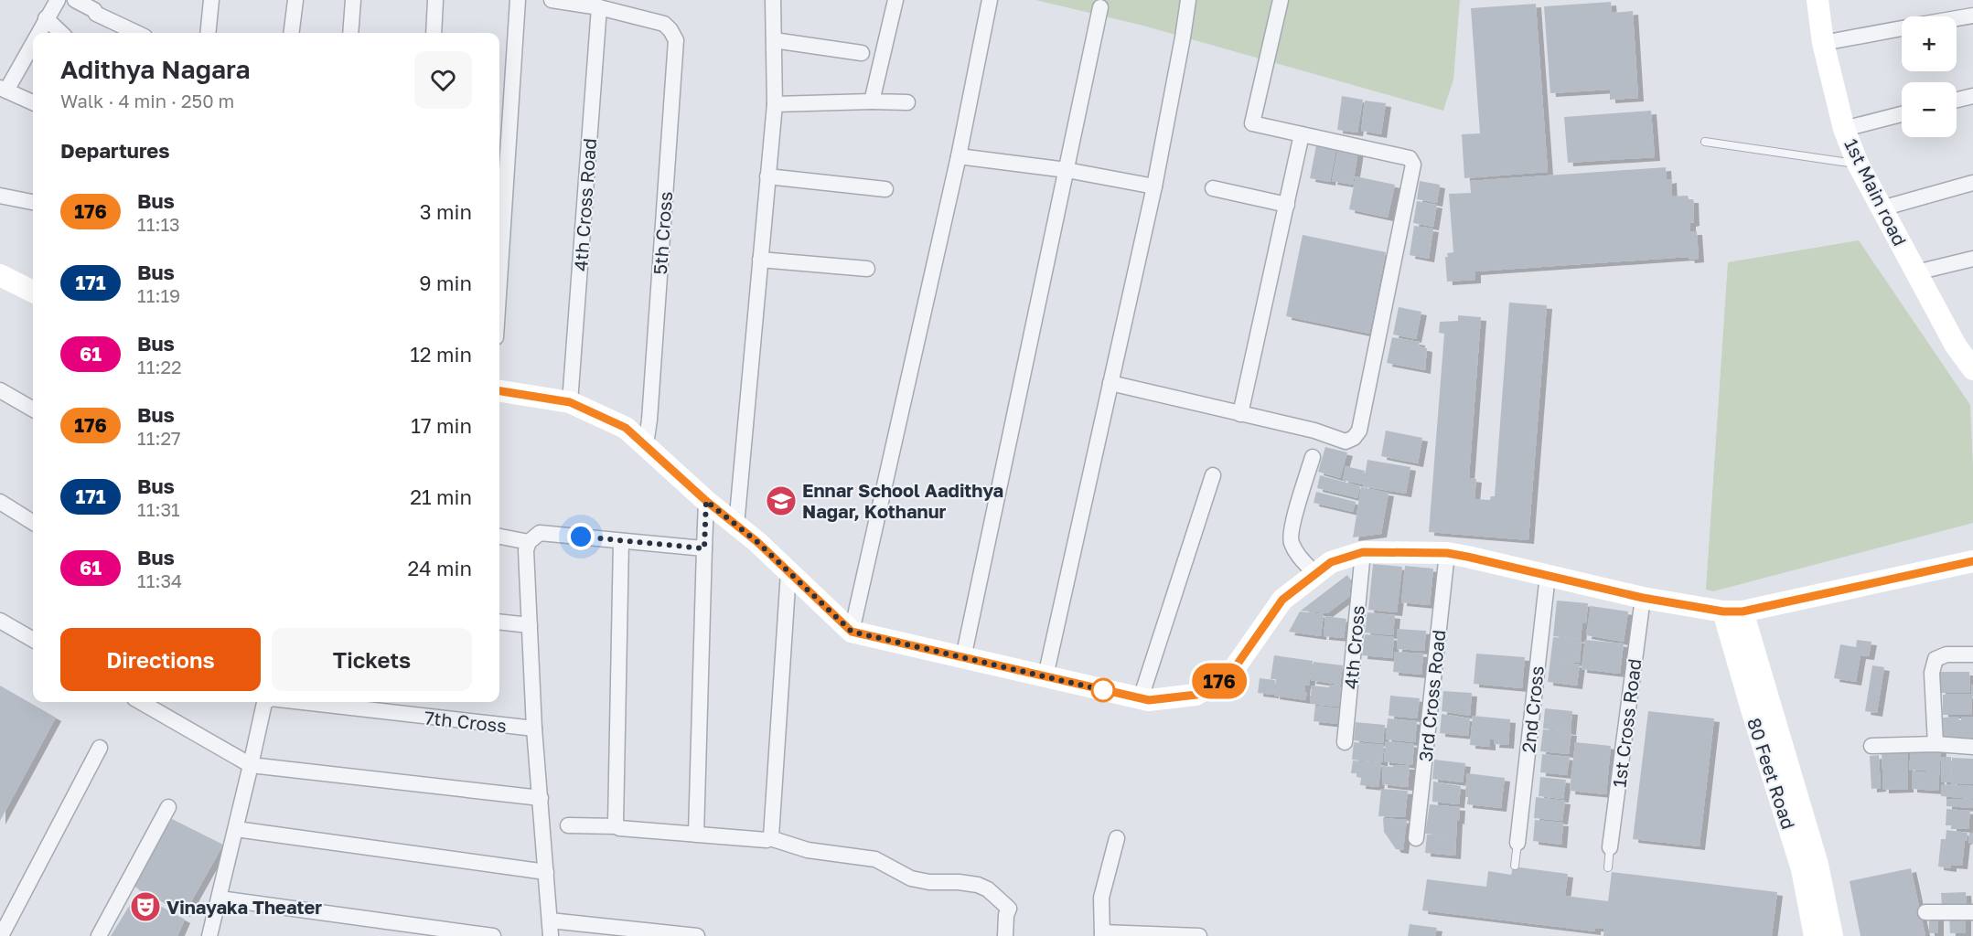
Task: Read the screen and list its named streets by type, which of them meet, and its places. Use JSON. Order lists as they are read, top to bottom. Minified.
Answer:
{"streets":{"street":["1st Main road","4th Cross Road","5th Cross","4th Cross","3rd Cross Road","2nd Cross","7th Cross","1st Cross Road","80 Feet Road"]},"crossings":[["4th Cross Road","5th Cross"]],"places":{"school or university":["Ennar School Aadithya Nagar, Kothanur"],"theatre":["Vinayaka Theater"]},"lines":["bus line 176"],"page":{"on_map":"176","map_buttons":["+","−"],"heading":[["Adithya Nagara","Walk · 4 min · 250 m"],"Departures"],"list":[{"mark":"176","name":"Bus","note":"11:13","value":"3 min"},{"mark":"171","name":"Bus","note":"11:19","value":"9 min"},{"mark":"61","name":"Bus","note":"11:22","value":"12 min"},{"mark":"176","name":"Bus","note":"11:27","value":"17 min"},{"mark":"171","name":"Bus","note":"11:31","value":"21 min"},{"mark":"61","name":"Bus","note":"11:34","value":"24 min"}],"buttons":["Directions","Tickets"]}}
